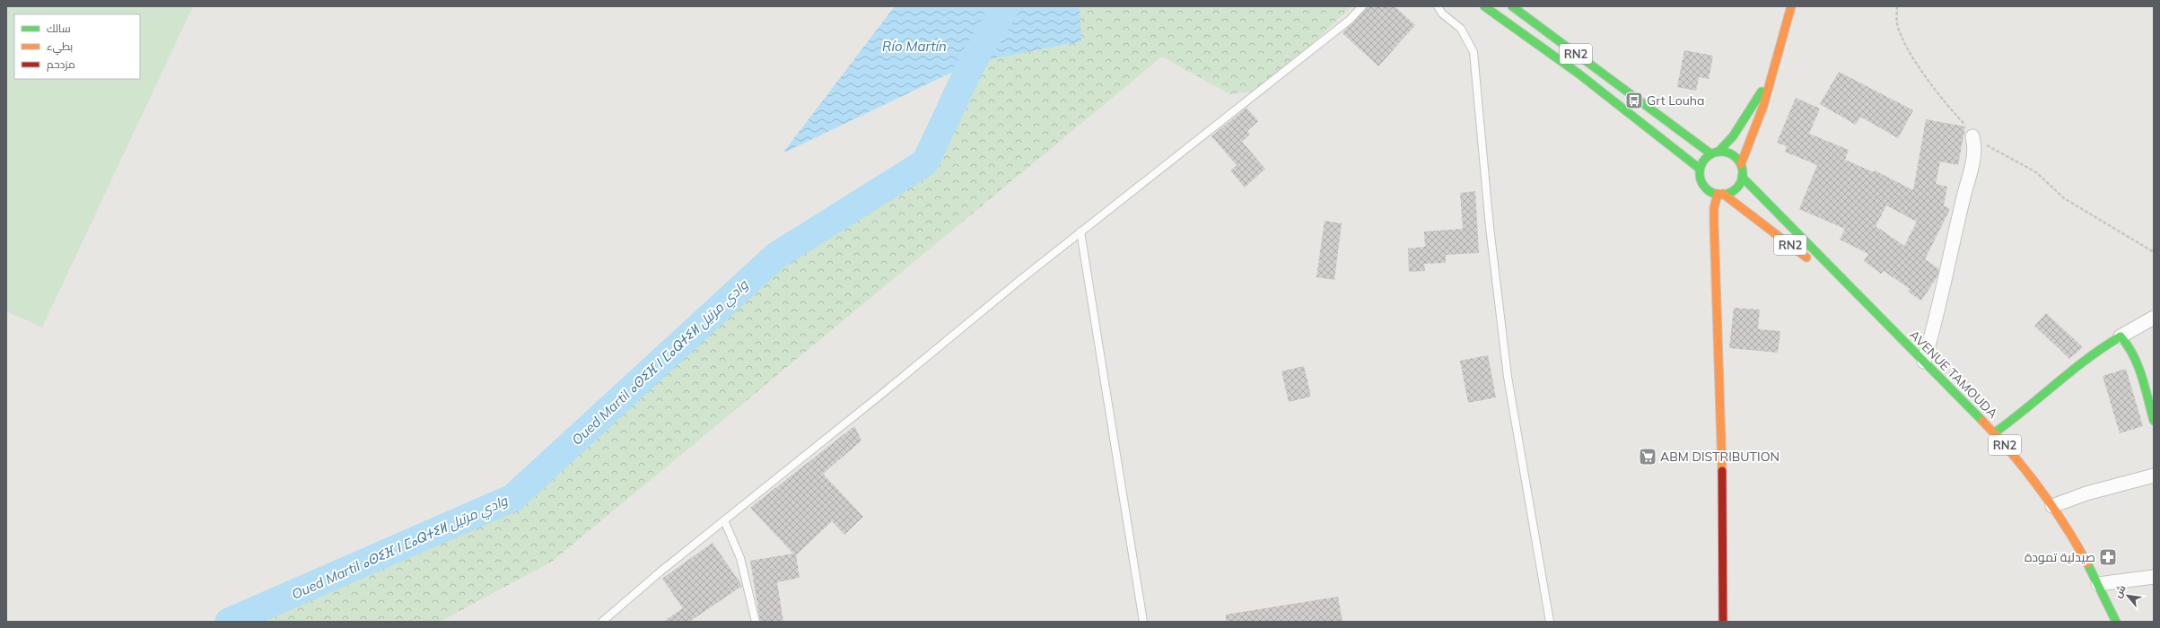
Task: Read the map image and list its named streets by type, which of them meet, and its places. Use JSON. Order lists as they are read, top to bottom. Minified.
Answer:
{"streets":{"main road":["RN2","AVENUE TAMOUDA"]},"crossings":[["RN2","AVENUE TAMOUDA"]],"water":["Río Martín","Oued Martil ⴰⵙⵉⴼ ⵏ ⵎⴰⵕⵜⵉⵍ وادي مرتيل"],"places":{"bus stop":["Grt Louha"],"supermarket":["ABM DISTRIBUTION"],"pharmacy":["صيدلية تمودة"]},"legend":["سالك","بطيء","مزدحم"],"north":"top left"}
